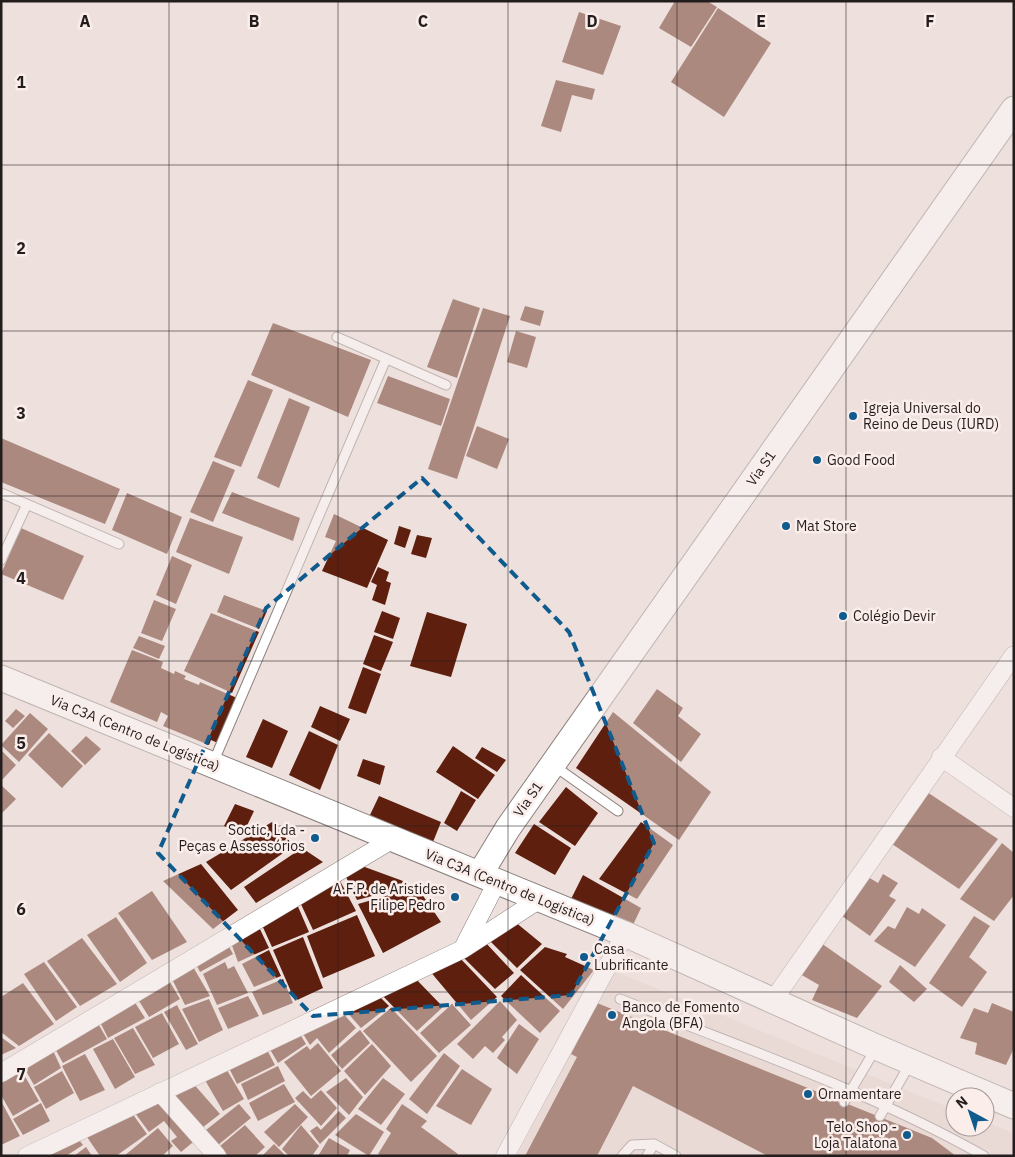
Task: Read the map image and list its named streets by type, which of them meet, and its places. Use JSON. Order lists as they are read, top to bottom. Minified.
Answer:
{"streets":{"street":["Via S1","Via C3A (Centro de Logística)"]},"crossings":[["Via S1","Via C3A (Centro de Logística)"]],"places":["Igreja Universal do Reino de Deus (IURD)","Good Food","Mat Store","Colégio Devir","Soctic, Lda - Peças e Assessórios","A.F.P. de Aristides Filipe Pedro","Casa Lubrificante","Banco de Fomento Angola (BFA)","Ornamentare","Telo Shop - Loja Talatona"],"north":"top left","grid":{"columns":["A","B","C","D","E","F"],"rows":["1","2","3","4","5","6","7"]}}
